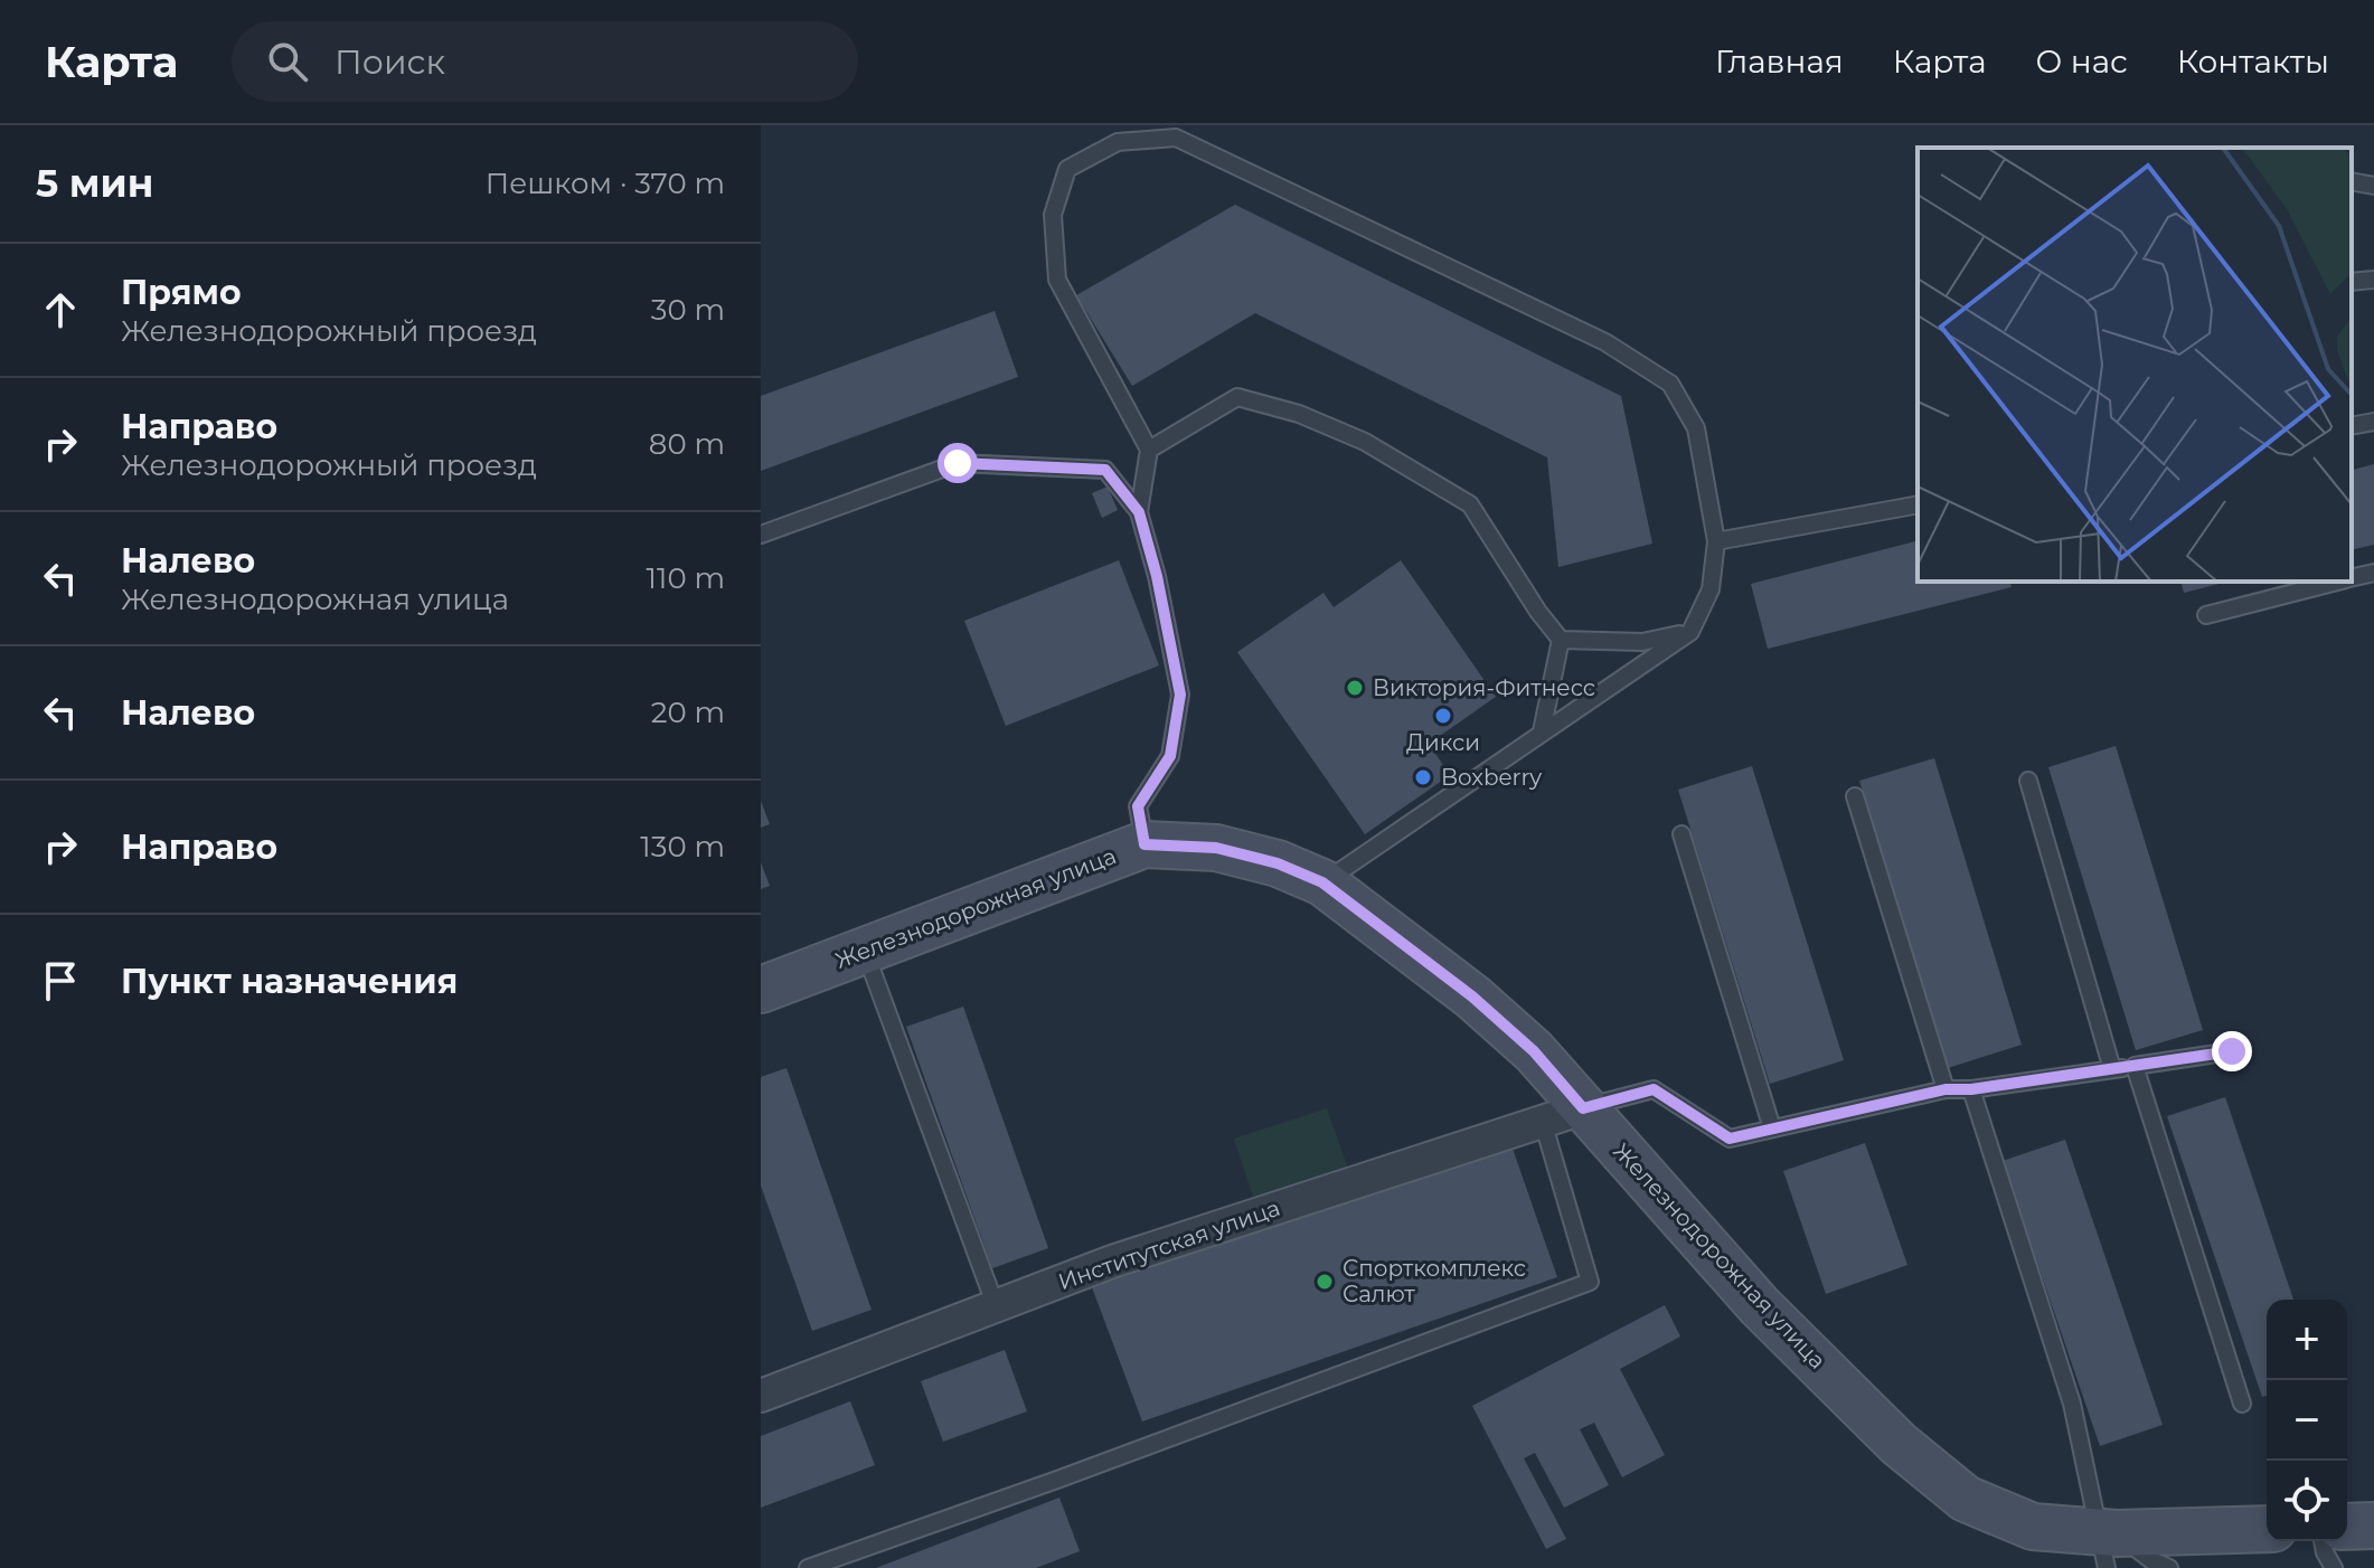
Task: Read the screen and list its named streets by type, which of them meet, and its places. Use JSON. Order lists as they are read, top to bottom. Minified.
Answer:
{"streets":{"street":["Железнодорожная улица","Институтская улица"]},"crossings":[["Железнодорожная улица","Институтская улица"]],"places":["Виктория-Фитнесс","Дикси","Boxberry","Спорткомплекс Салют"],"page":{"header":"Карта","search":"Поиск","nav":["Главная","Карта","О нас","Контакты"],"heading":["5 мин","Пешком · 370 m"],"list":[["Прямо","Железнодорожный проезд","30 m"],["Направо","Железнодорожный проезд","80 m"],["Налево","Железнодорожная улица","110 m"],["Налево","20 m"],["Направо","130 m"],"Пункт назначения"],"map_buttons":["+","−"]}}
